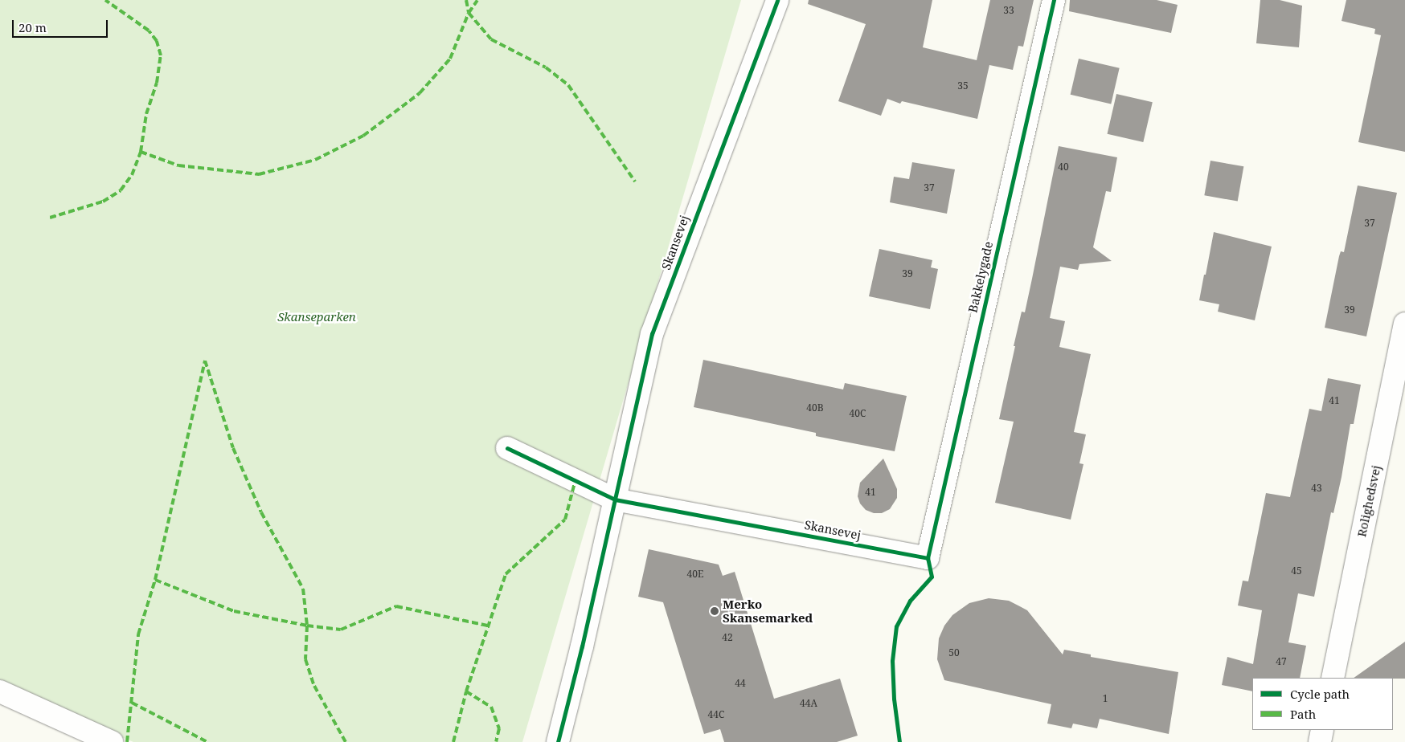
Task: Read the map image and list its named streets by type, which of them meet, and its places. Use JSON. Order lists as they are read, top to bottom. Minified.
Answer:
{"streets":{"street":["Skansevej","Bakkelygade","Rolighedsvej"]},"crossings":[["Skansevej","Bakkelygade"]],"parks":["Skanseparken"],"places":["Merko Skansemarked"],"house_numbers":["33","35","40","37","37","39","39","41","40B","40C","43","41","45","40E","42","50","47","44","1","44A","44C"],"legend":["Cycle path","Path"],"scale_bar":"20 m"}
